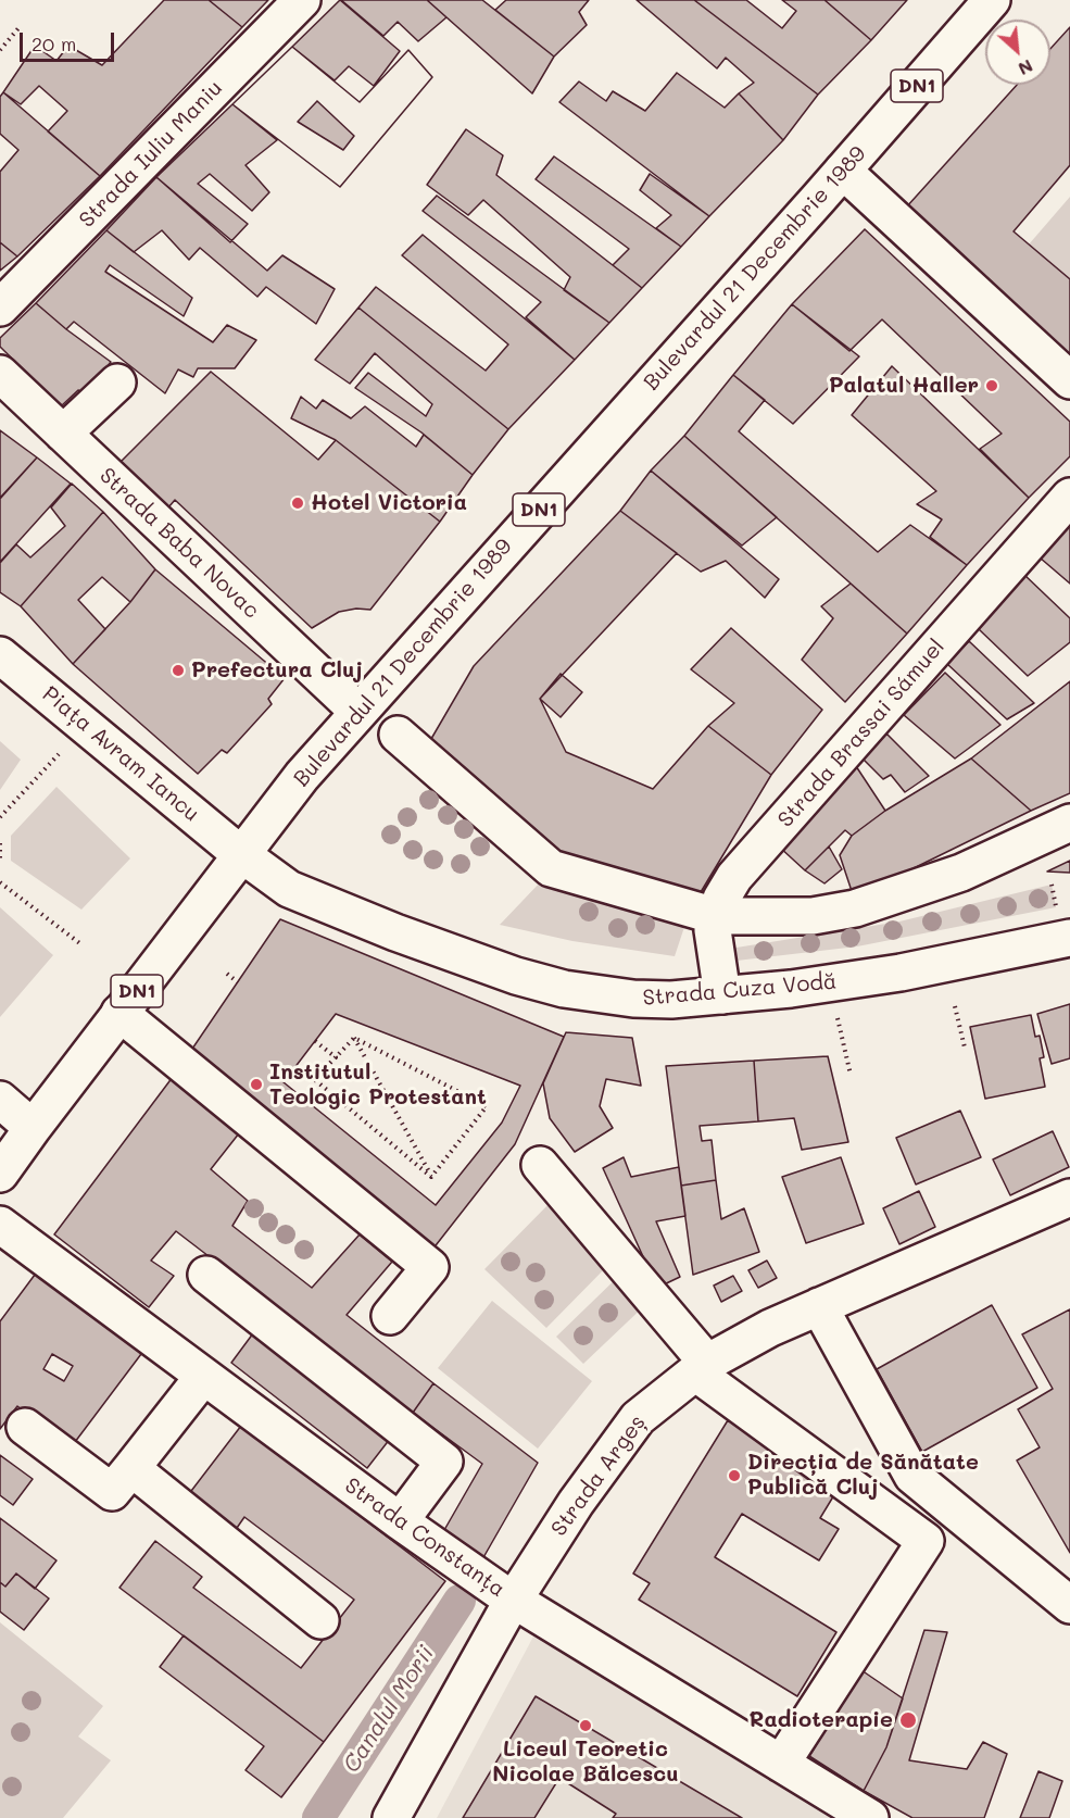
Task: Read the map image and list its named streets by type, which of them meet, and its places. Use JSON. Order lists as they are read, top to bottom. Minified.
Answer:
{"streets":{"street":["DN1","Strada Iuliu Maniu","Bulevardul 21 Decembrie 1989","Strada Baba Novac","Strada Brassai Sámuel","Piața Avram Iancu","Strada Cuza Vodă","Strada Argeș","Strada Constanța"]},"crossings":[["Bulevardul 21 Decembrie 1989","Strada Baba Novac"],["Bulevardul 21 Decembrie 1989","Piața Avram Iancu"],["Bulevardul 21 Decembrie 1989","Strada Cuza Vodă"],["Strada Brassai Sámuel","Strada Cuza Vodă"],["Piața Avram Iancu","Strada Cuza Vodă"],["Strada Argeș","Strada Constanța"]],"water":["Canalul Morii"],"places":["Palatul Haller","Hotel Victoria","Prefectura Cluj","Institutul Teologic Protestant","Direcția de Sănătate Publică Cluj","Radioterapie","Liceul Teoretic Nicolae Bălcescu"],"scale_bar":"20 m","north":"bottom right"}
